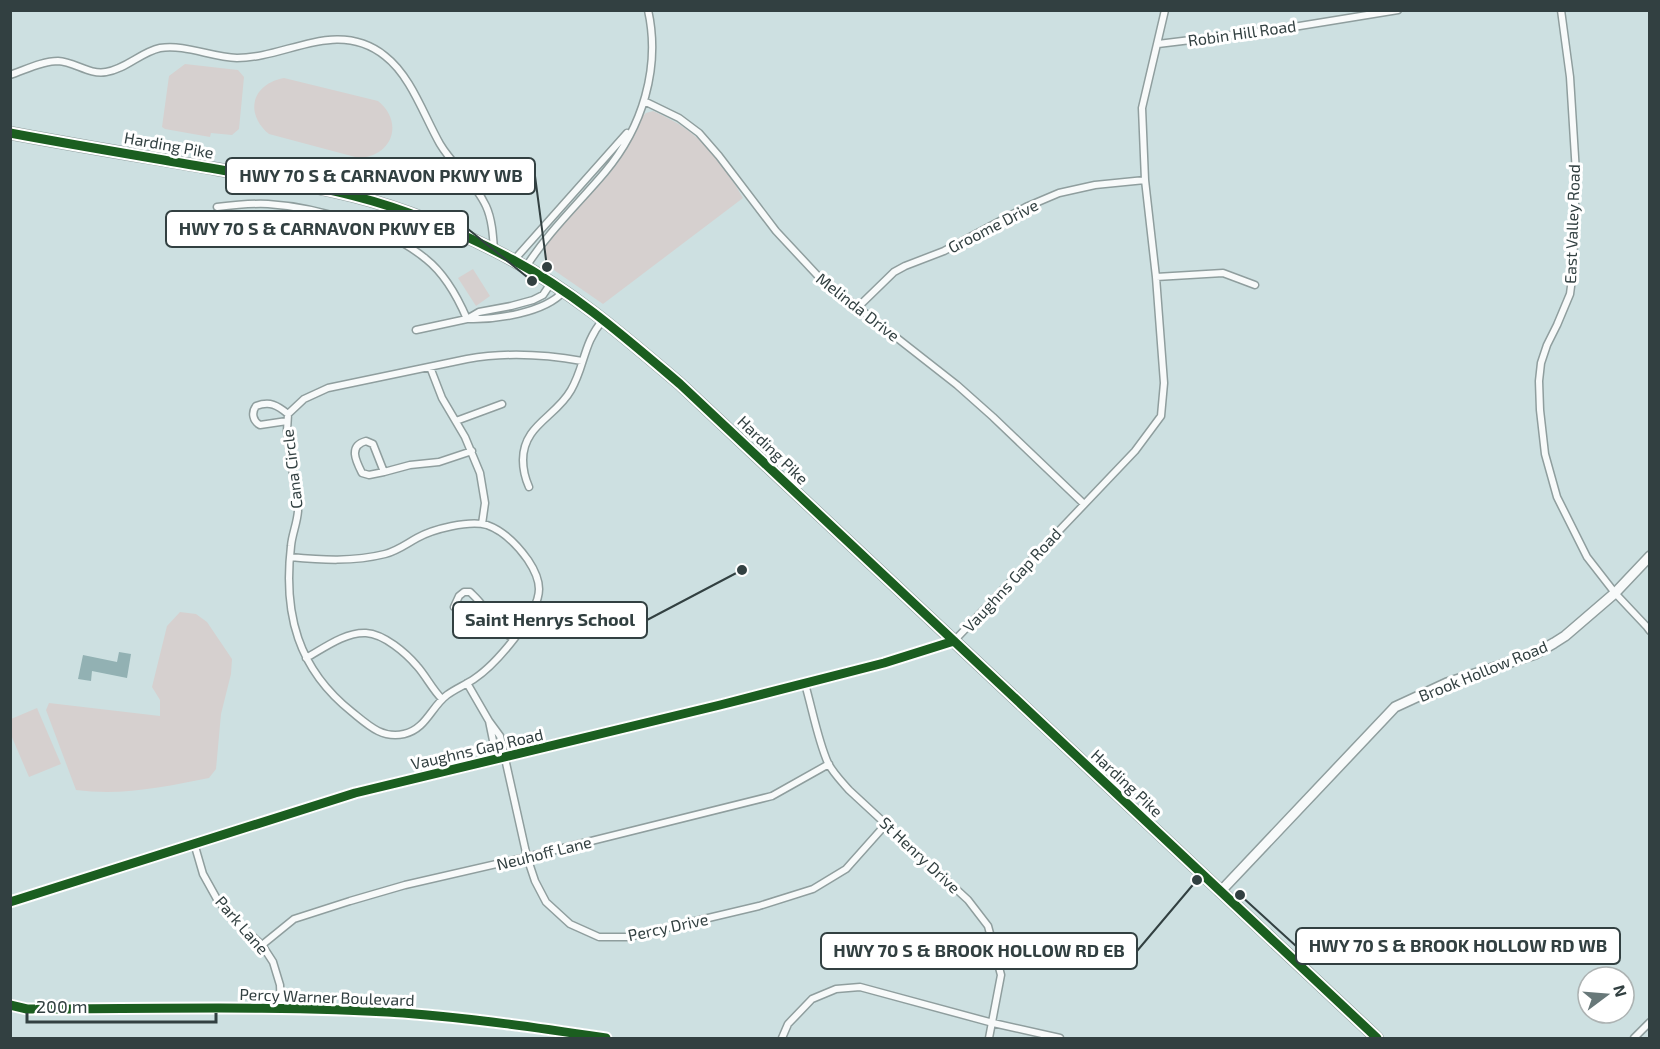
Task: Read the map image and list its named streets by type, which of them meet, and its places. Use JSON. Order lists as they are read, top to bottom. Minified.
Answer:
{"streets":{"main road":["Harding Pike"],"street":["Robin Hill Road","East Valley Road","Groome Drive","Melinda Drive","Cana Circle","Vaughns Gap Road","Brook Hollow Road","Neuhoff Lane","St Henry Drive","Park Lane","Percy Drive","Percy Warner Boulevard"]},"crossings":[["Robin Hill Road","Vaughns Gap Road"],["Harding Pike","Vaughns Gap Road"],["Harding Pike","Brook Hollow Road"],["East Valley Road","Brook Hollow Road"],["Groome Drive","Melinda Drive"],["Groome Drive","Vaughns Gap Road"],["Melinda Drive","Vaughns Gap Road"],["Vaughns Gap Road","St Henry Drive"],["Vaughns Gap Road","Park Lane"],["Vaughns Gap Road","Percy Drive"],["Neuhoff Lane","St Henry Drive"],["Neuhoff Lane","Park Lane"],["Neuhoff Lane","Percy Drive"],["St Henry Drive","Percy Drive"],["Park Lane","Percy Warner Boulevard"]],"places":["HWY 70 S & CARNAVON PKWY WB","HWY 70 S & CARNAVON PKWY EB","Saint Henrys School","HWY 70 S & BROOK HOLLOW RD EB","HWY 70 S & BROOK HOLLOW RD WB"],"scale_bar":"200 m","north":"right"}
